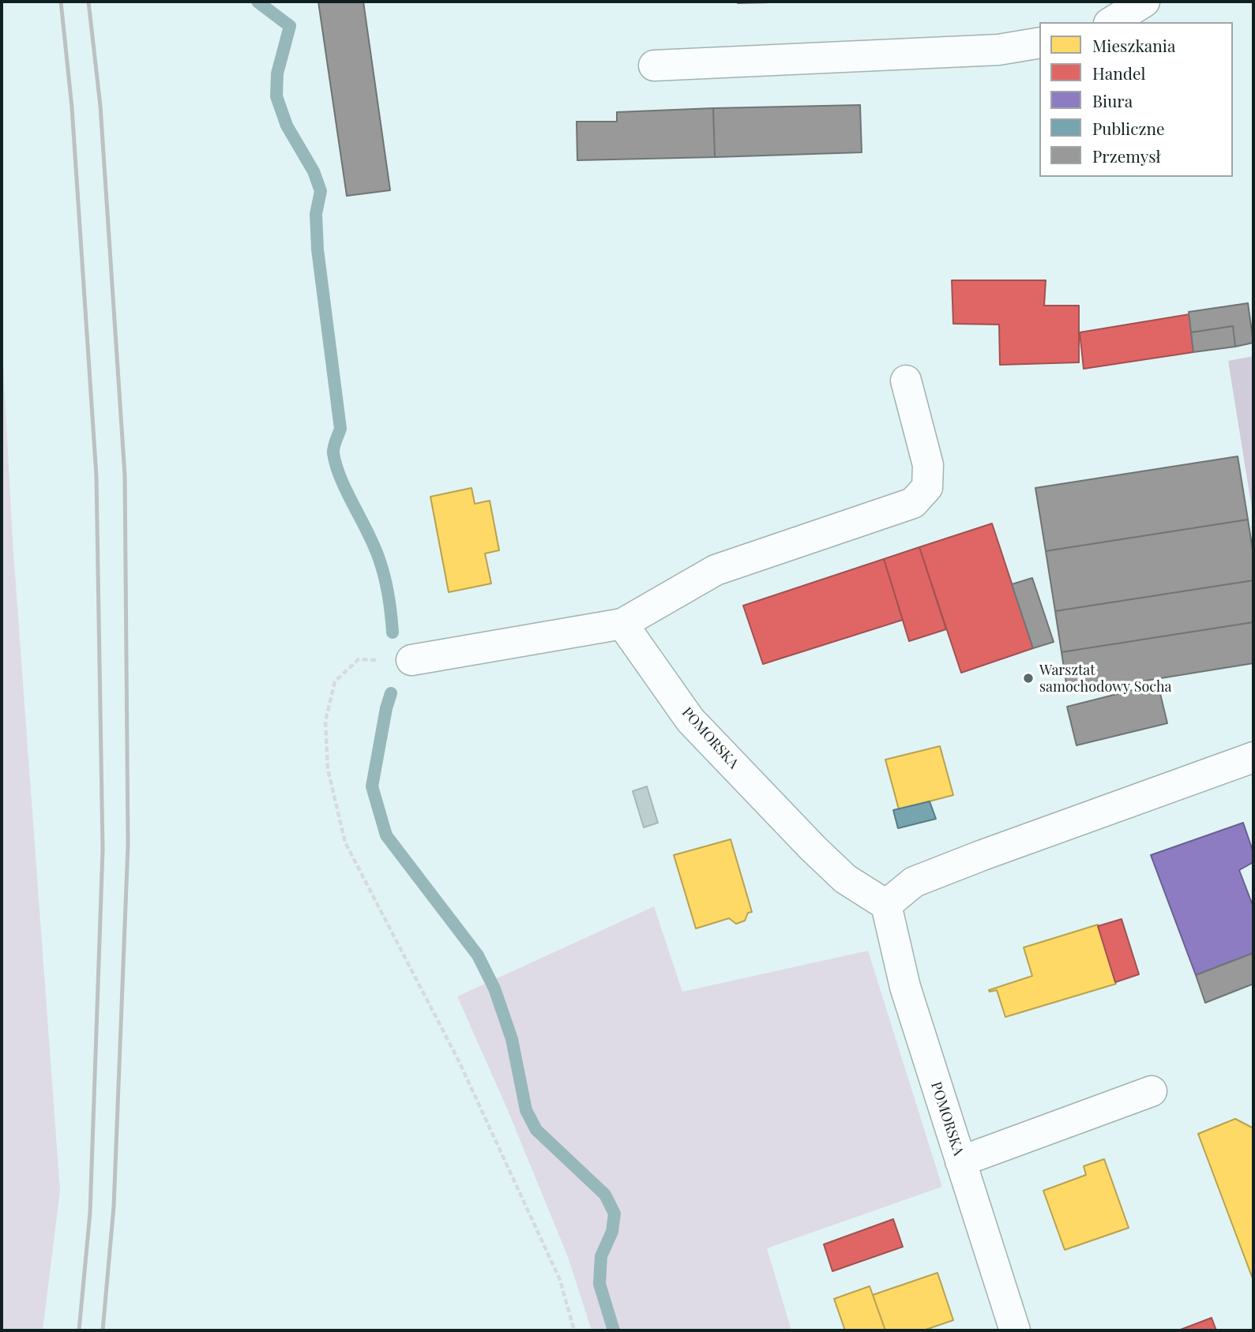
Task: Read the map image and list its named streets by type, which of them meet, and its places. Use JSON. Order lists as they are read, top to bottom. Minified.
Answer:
{"streets":{"street":["POMORSKA"]},"places":["Warsztat samochodowy Socha"],"legend":["Mieszkania","Handel","Biura","Publiczne","Przemysł"]}
